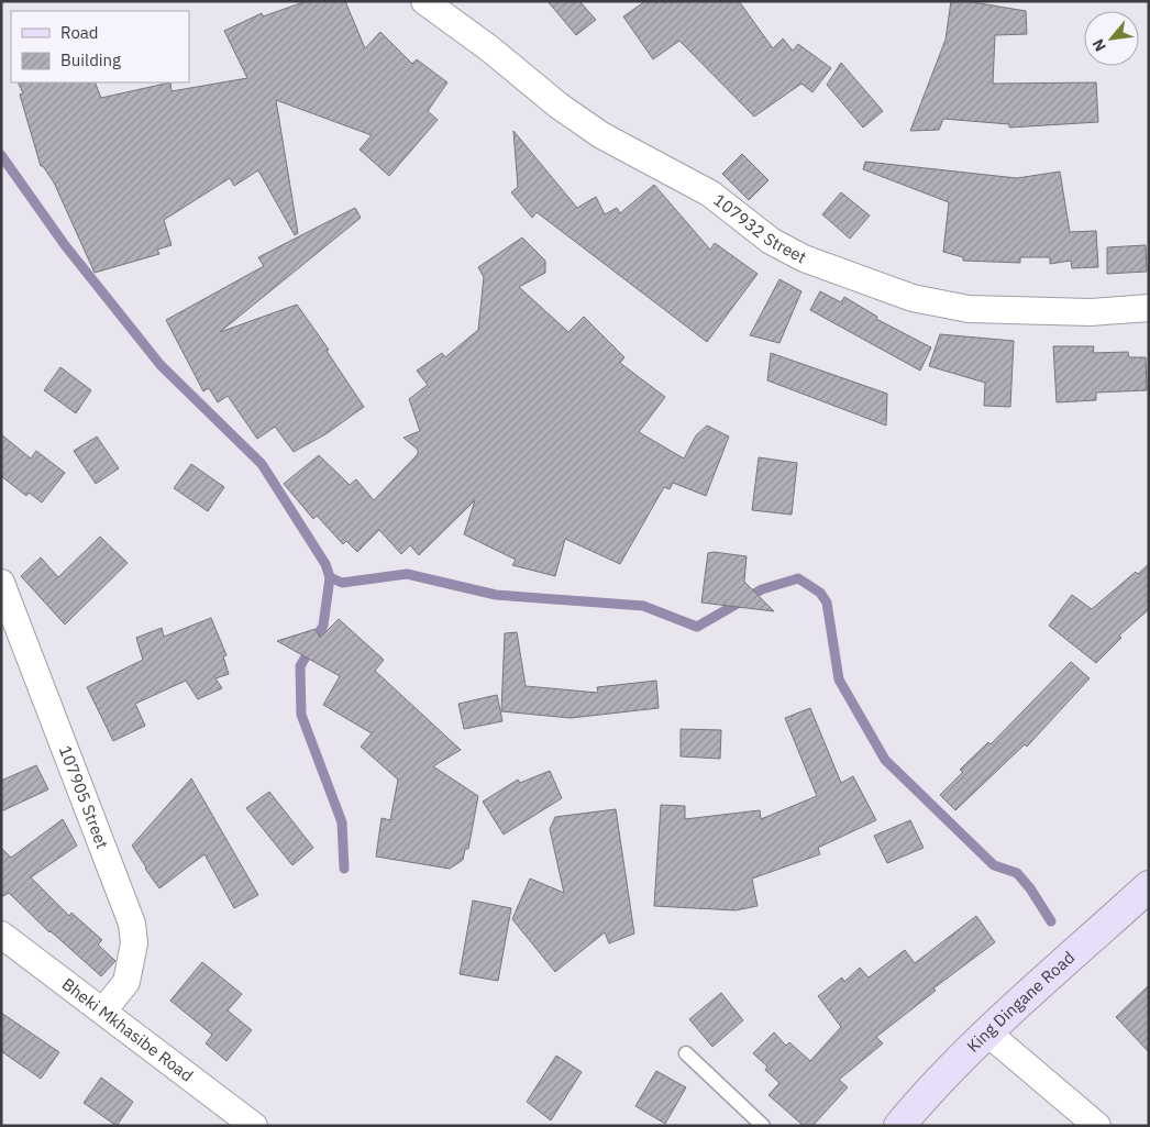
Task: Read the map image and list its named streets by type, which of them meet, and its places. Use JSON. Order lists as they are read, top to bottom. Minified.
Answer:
{"streets":{"street":["107932 Street","107905 Street","King Dingane Road","Bheki Mkhasibe Road"]},"crossings":[["107905 Street","Bheki Mkhasibe Road"]],"legend":["Road","Building"],"north":"bottom left"}
